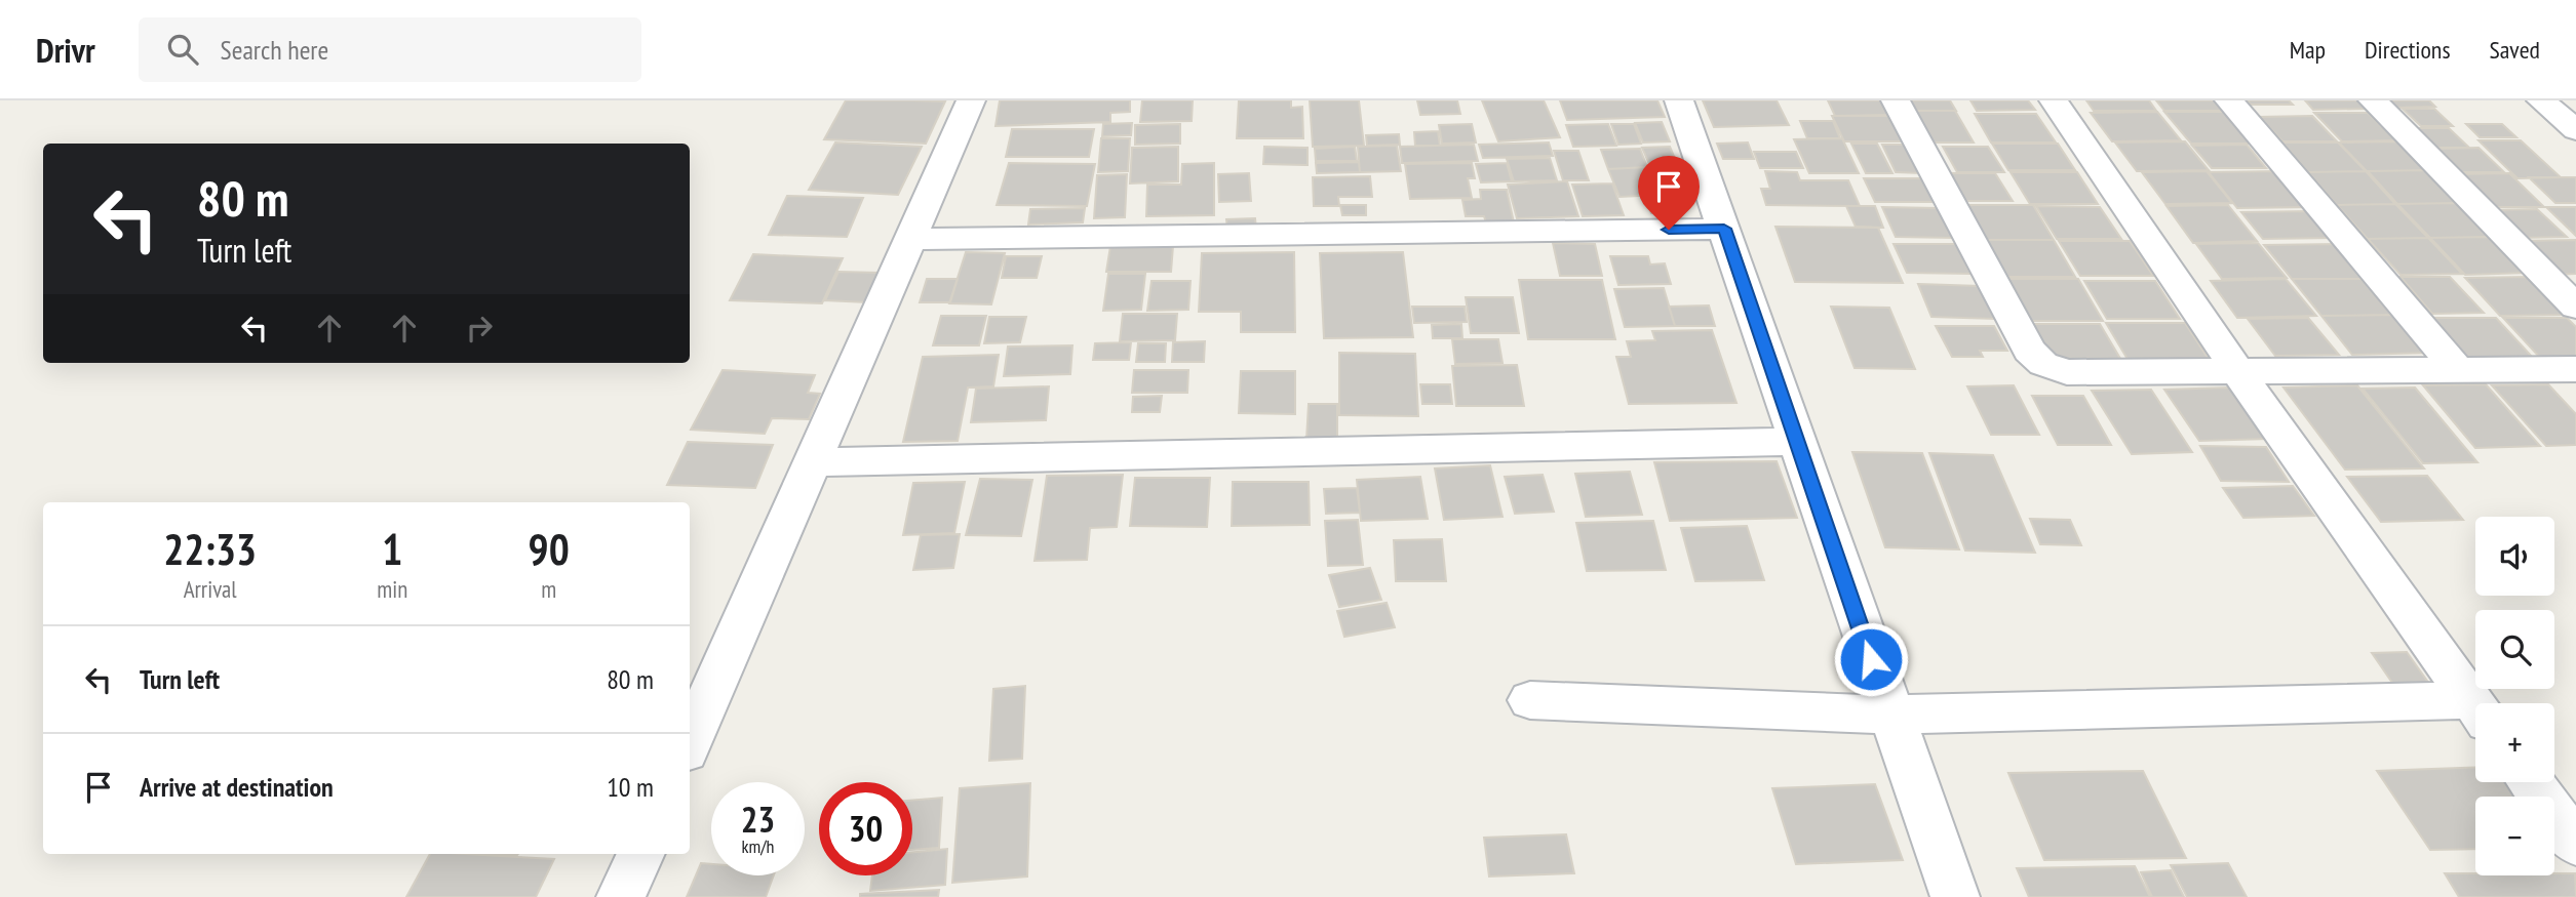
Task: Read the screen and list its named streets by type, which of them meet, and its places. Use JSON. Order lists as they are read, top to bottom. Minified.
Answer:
{"page":{"header":"Drivr","search":"Search here","nav":["Map","Directions","Saved"],"turn":["80 m","Turn left"],"eta":["22:33","Arrival","1","min","90","m"],"map_buttons":["+","−"],"list":[{"name":"Turn left","value":"80 m"},{"name":"Arrive at destination","value":"10 m"}],"speed":"23 km/h","limit":"30"}}
